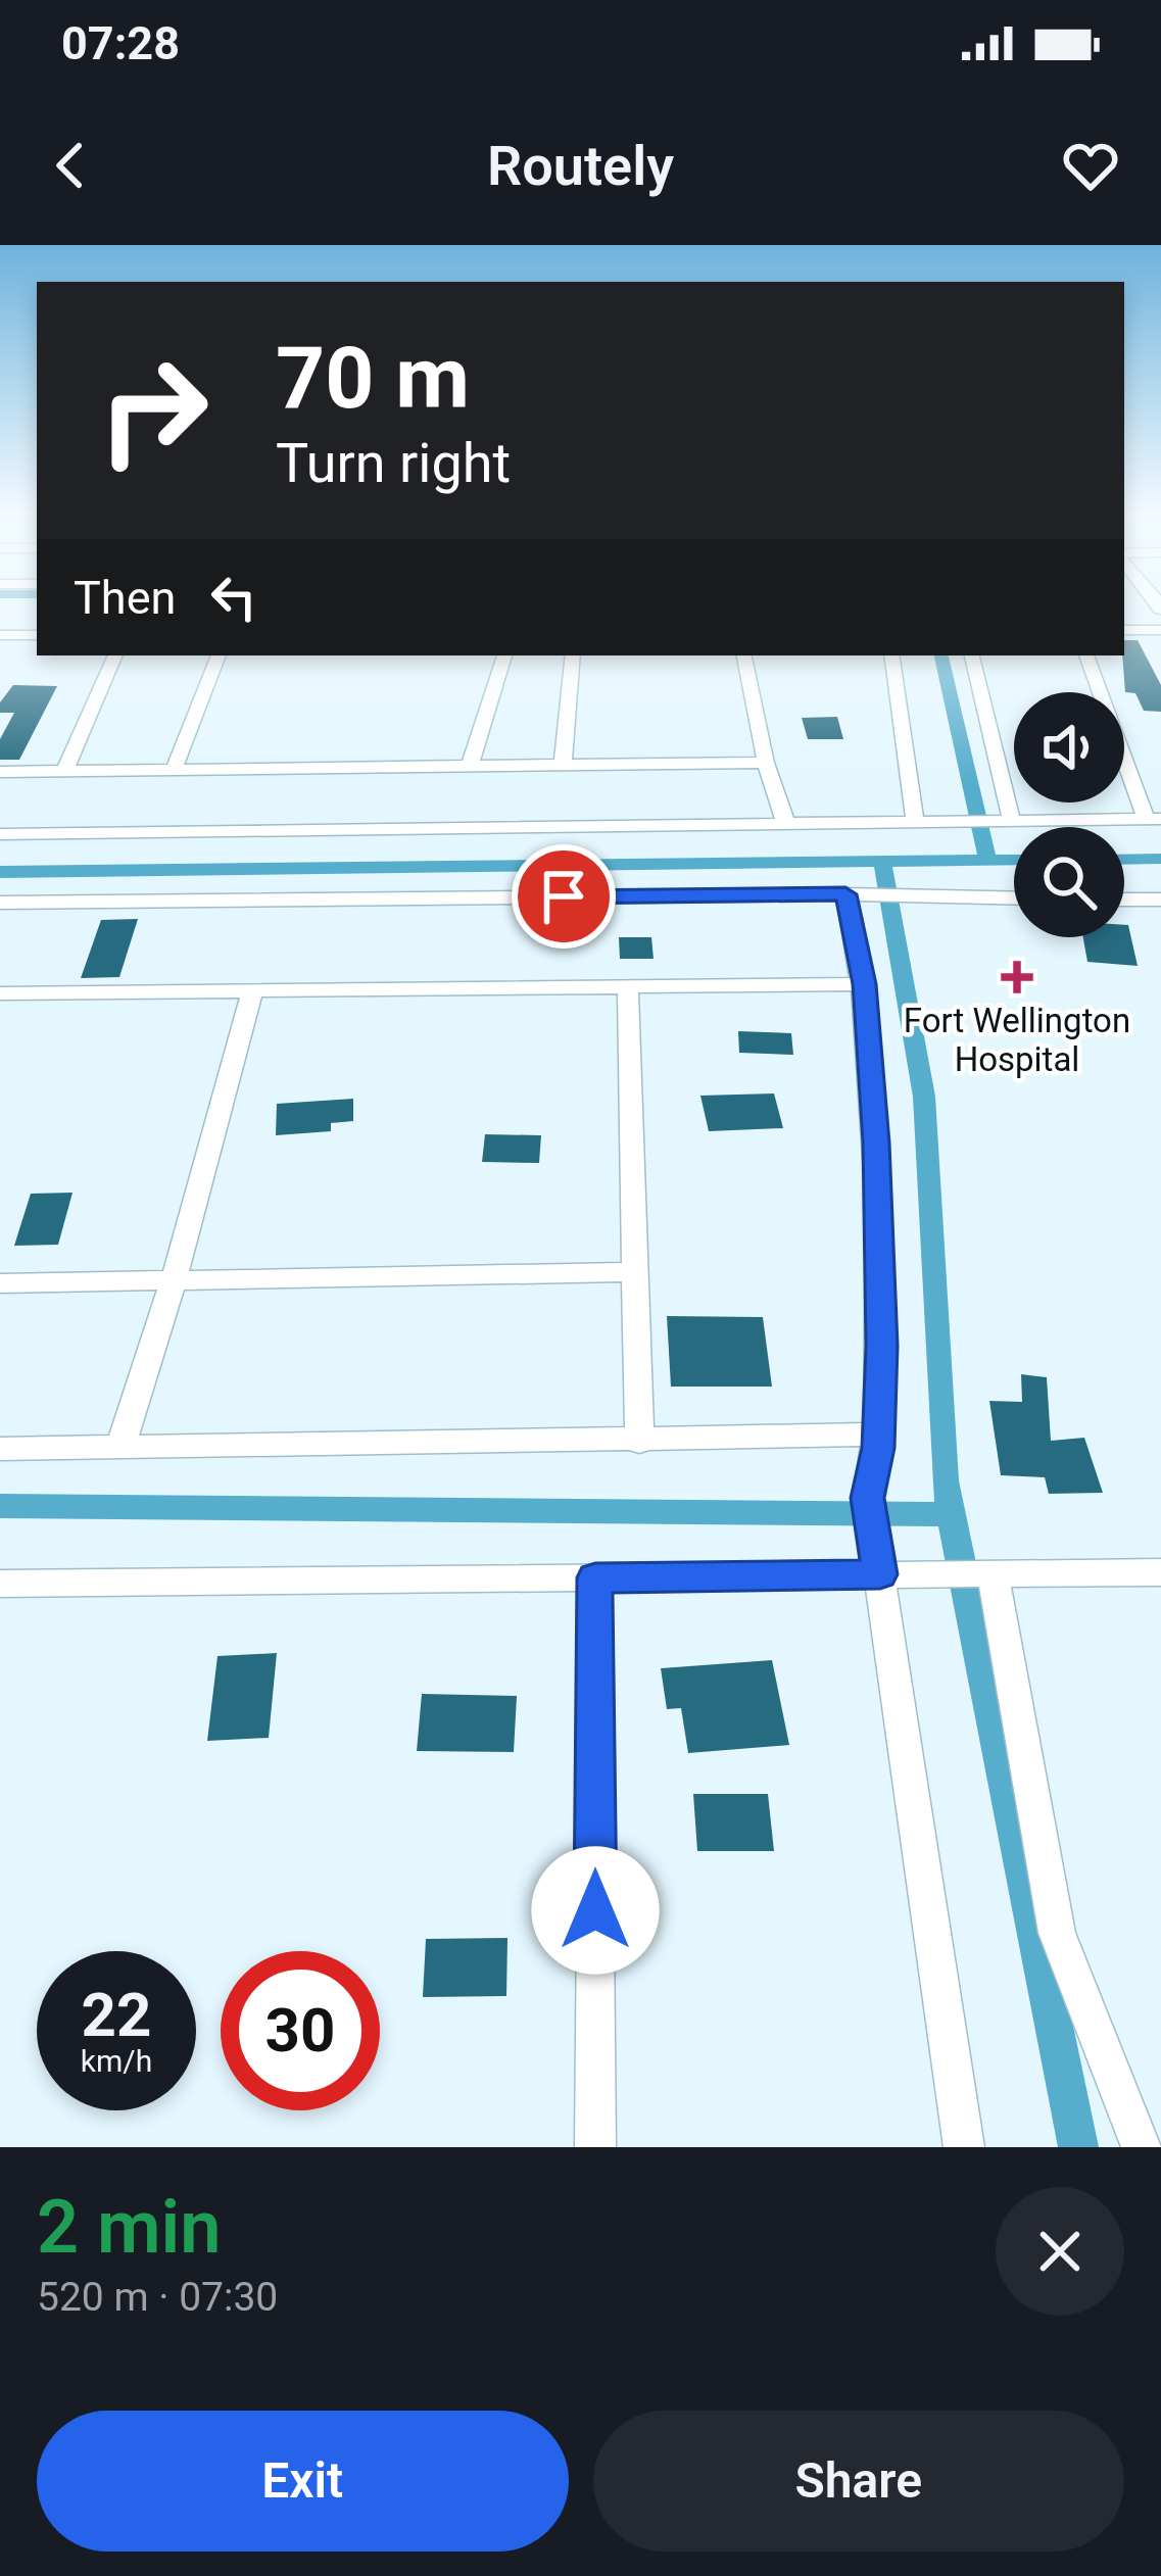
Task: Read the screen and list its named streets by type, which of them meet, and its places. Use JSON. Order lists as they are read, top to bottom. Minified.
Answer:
{"places":{"health":["Fort Wellington Hospital"]},"page":{"status":"07:28","header":"Routely","turn":["70 m","Turn right"],"then":"Then","speed":"22 km/h","limit":"30","heading":["2 min","520 m · 07:30"],"buttons":["Exit","Share"]}}
